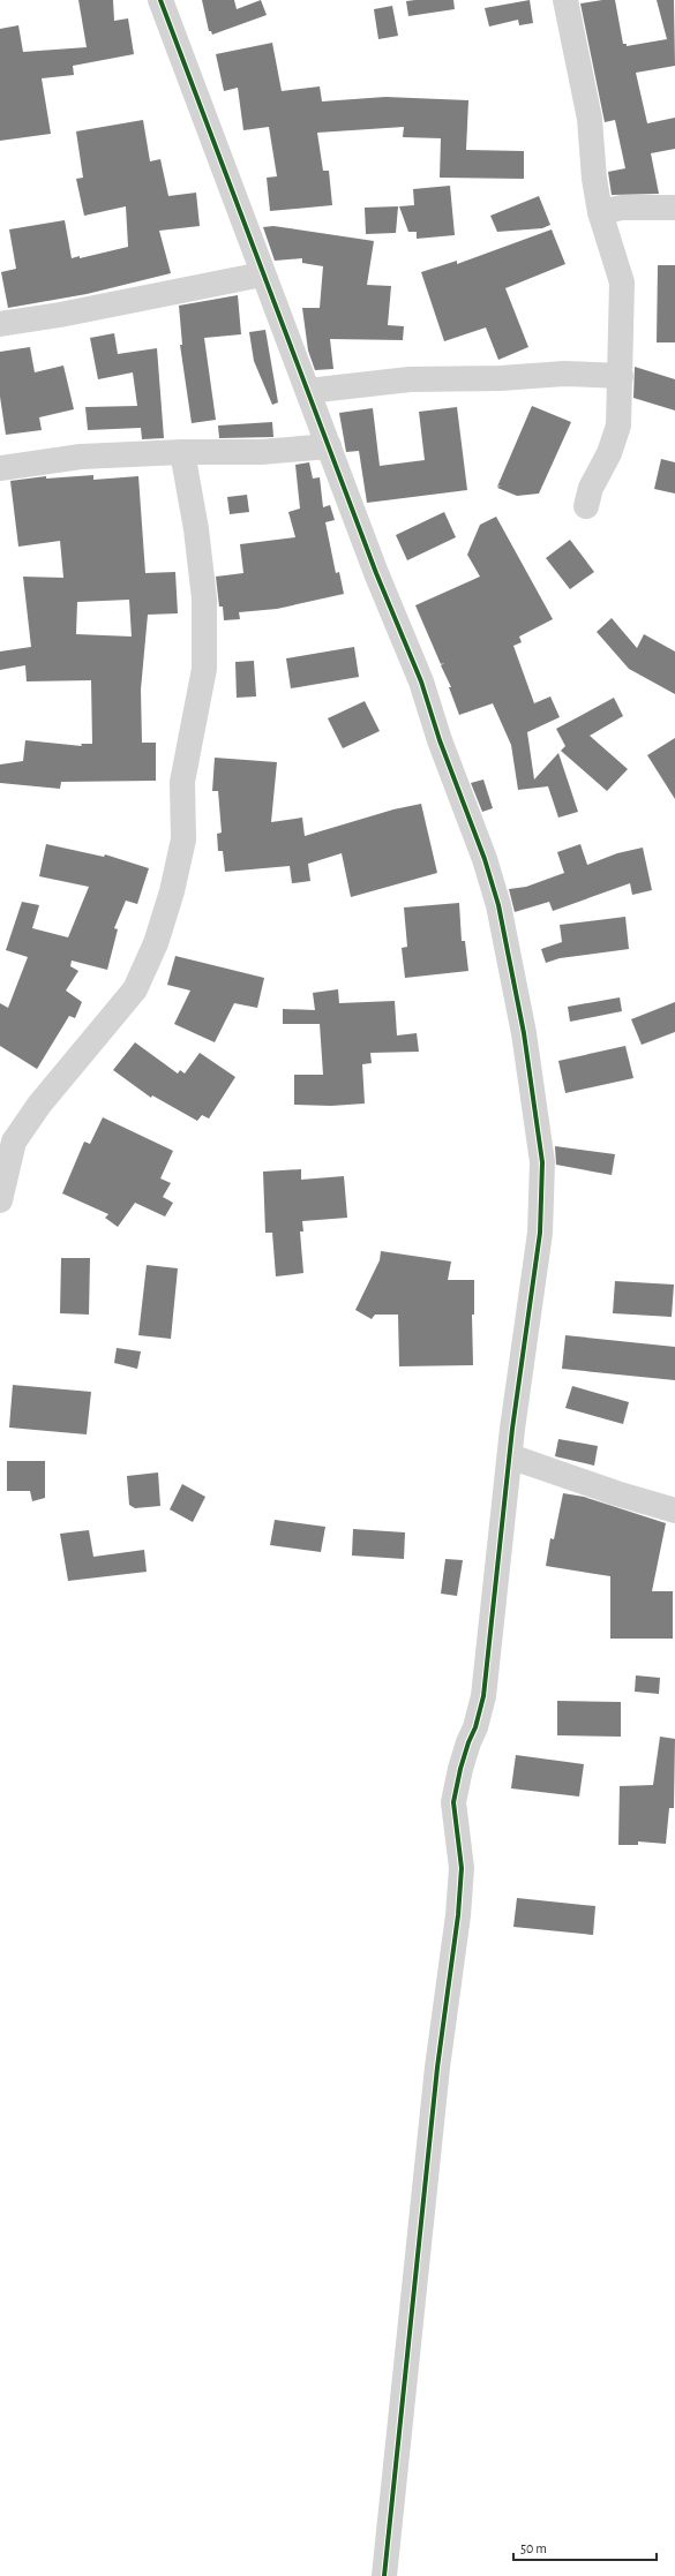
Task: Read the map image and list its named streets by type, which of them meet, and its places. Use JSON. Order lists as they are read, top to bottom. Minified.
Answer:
{"scale_bar":"50 m"}
